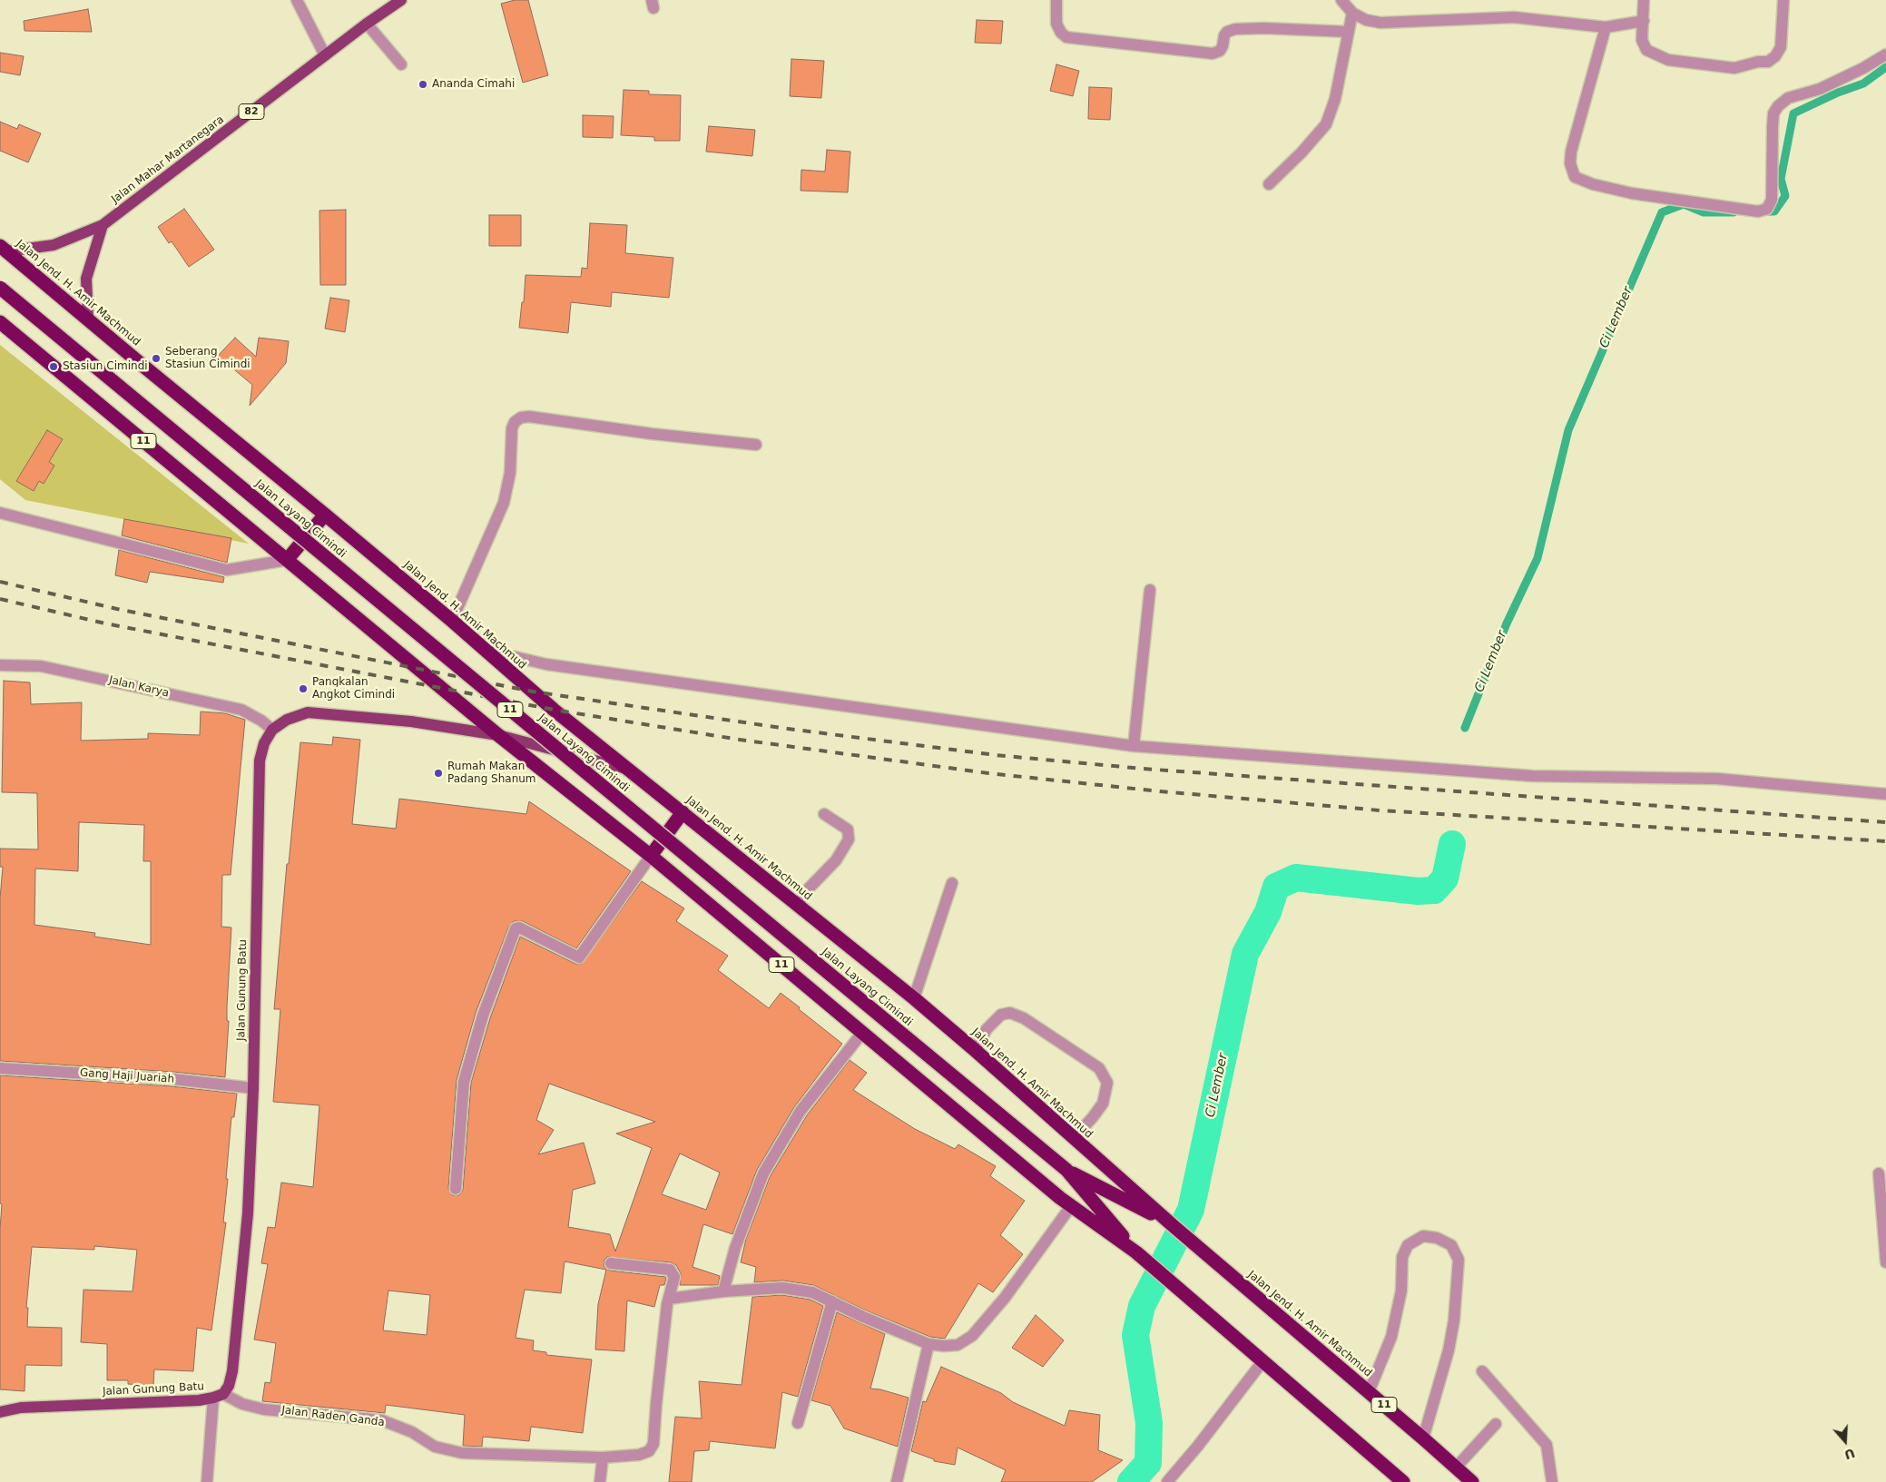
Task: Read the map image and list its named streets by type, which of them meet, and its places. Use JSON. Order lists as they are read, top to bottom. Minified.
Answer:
{"streets":{"highway":["Jalan Jend. H. Amir Machmud","11","Jalan Layang Cimindi"],"main road":["82","Jalan Mahar Martanegara","Jalan Gunung Batu"],"street":["Jalan Karya","Gang Haji Juariah","Jalan Raden Ganda"]},"crossings":[["Jalan Mahar Martanegara","Jalan Jend. H. Amir Machmud"],["Jalan Jend. H. Amir Machmud","Jalan Layang Cimindi"],["11","Jalan Layang Cimindi"],["Jalan Karya","Jalan Gunung Batu"],["Jalan Gunung Batu","Gang Haji Juariah"],["Jalan Gunung Batu","Jalan Raden Ganda"]],"water":["Ci Lember"],"places":["Ananda Cimahi","Seberang Stasiun Cimindi","Stasiun Cimindi","Pangkalan Angkot Cimindi","Rumah Makan Padang Shanum"],"north":"bottom"}
